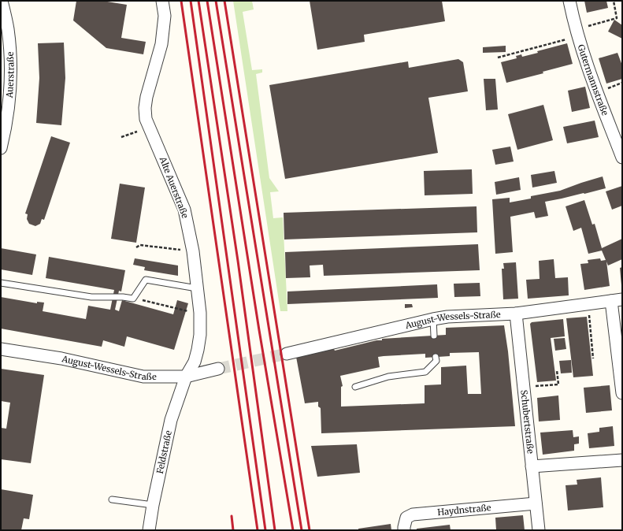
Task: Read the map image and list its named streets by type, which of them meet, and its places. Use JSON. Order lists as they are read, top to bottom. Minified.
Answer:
{"streets":{"street":["Auerstraße","Gutermannstraße","Alte Auerstraße","August-Wessels-Straße","Schubertstraße","Feldstraße","Haydnstraße"]},"crossings":[["Alte Auerstraße","August-Wessels-Straße"],["Alte Auerstraße","Feldstraße"],["August-Wessels-Straße","Schubertstraße"],["August-Wessels-Straße","Feldstraße"],["Schubertstraße","Haydnstraße"]]}
